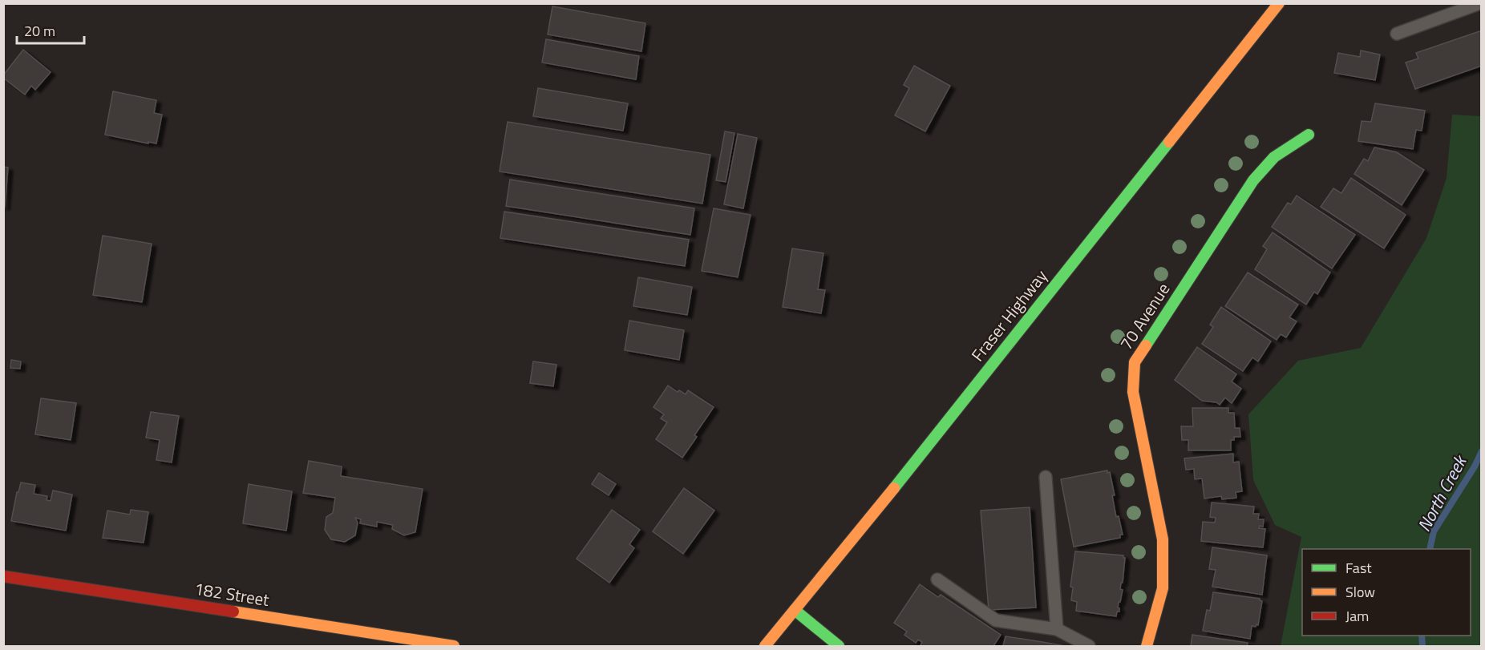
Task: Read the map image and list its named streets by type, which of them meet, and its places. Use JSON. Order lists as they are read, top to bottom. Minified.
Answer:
{"streets":{"street":["Fraser Highway","70 Avenue","182 Street"]},"water":["North Creek"],"legend":["Fast","Slow","Jam"],"scale_bar":"20 m"}
